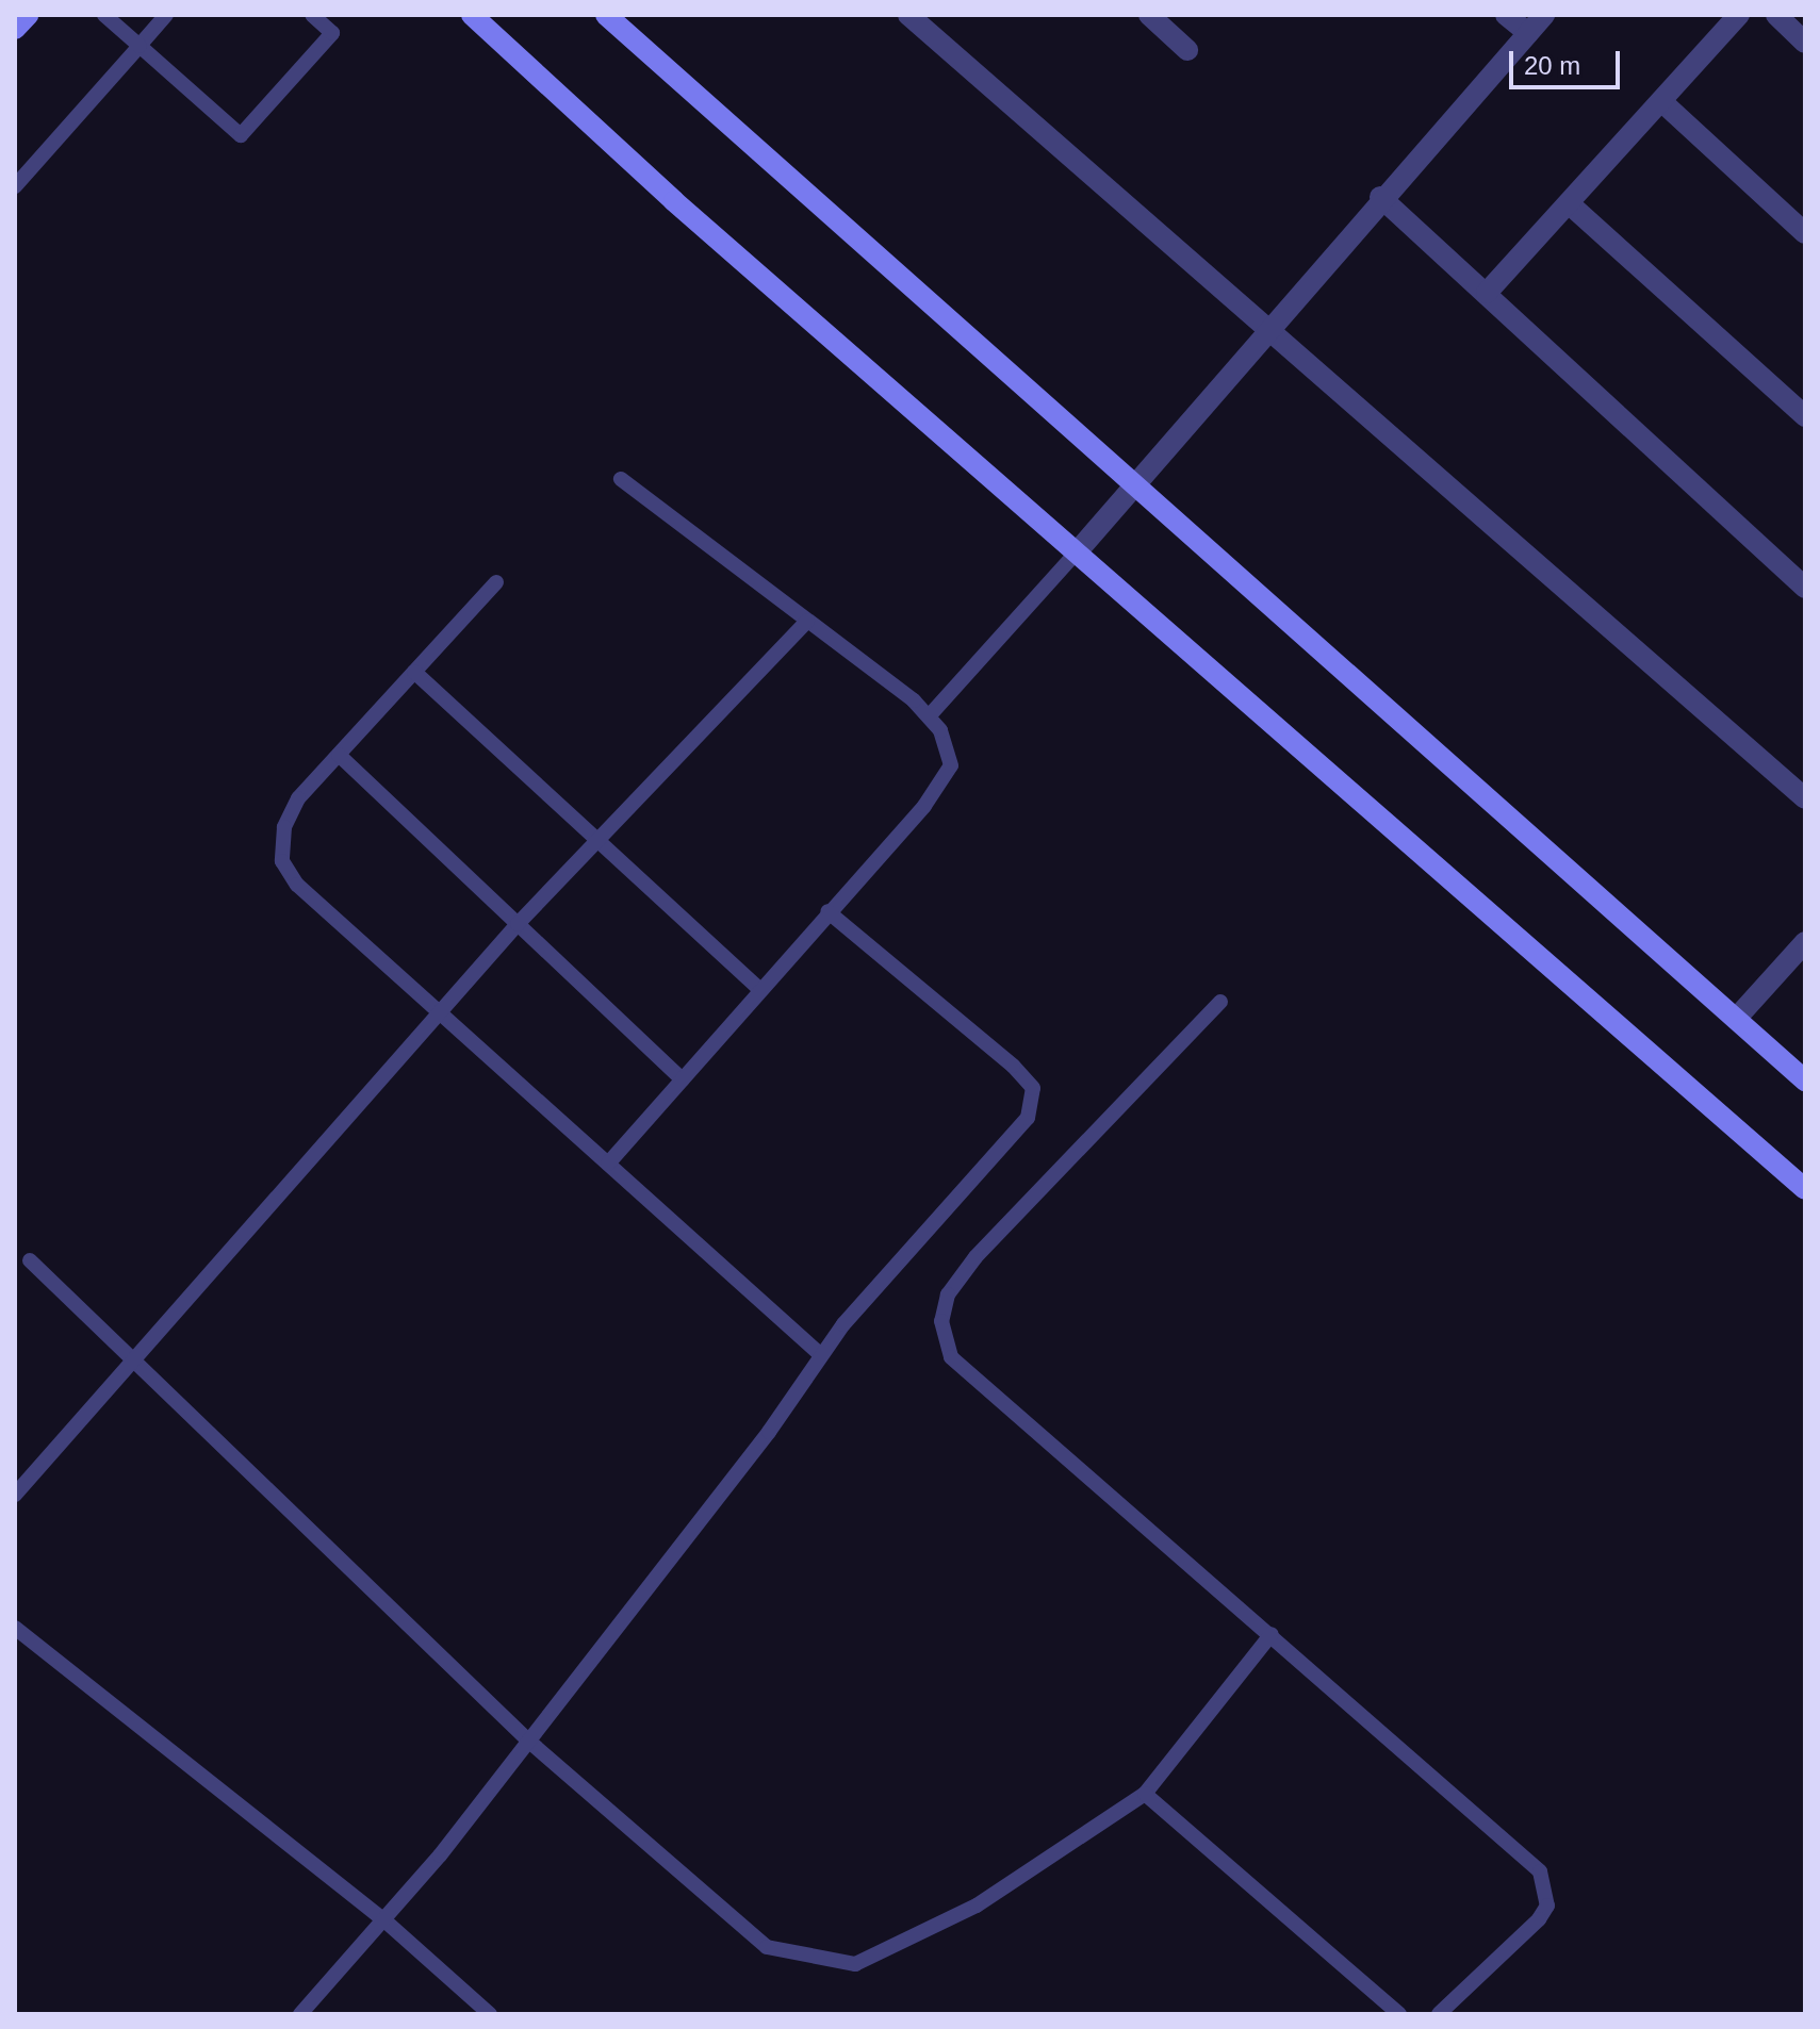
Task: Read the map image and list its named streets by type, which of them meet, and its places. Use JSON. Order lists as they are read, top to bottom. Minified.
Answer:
{"scale_bar":"20 m"}
